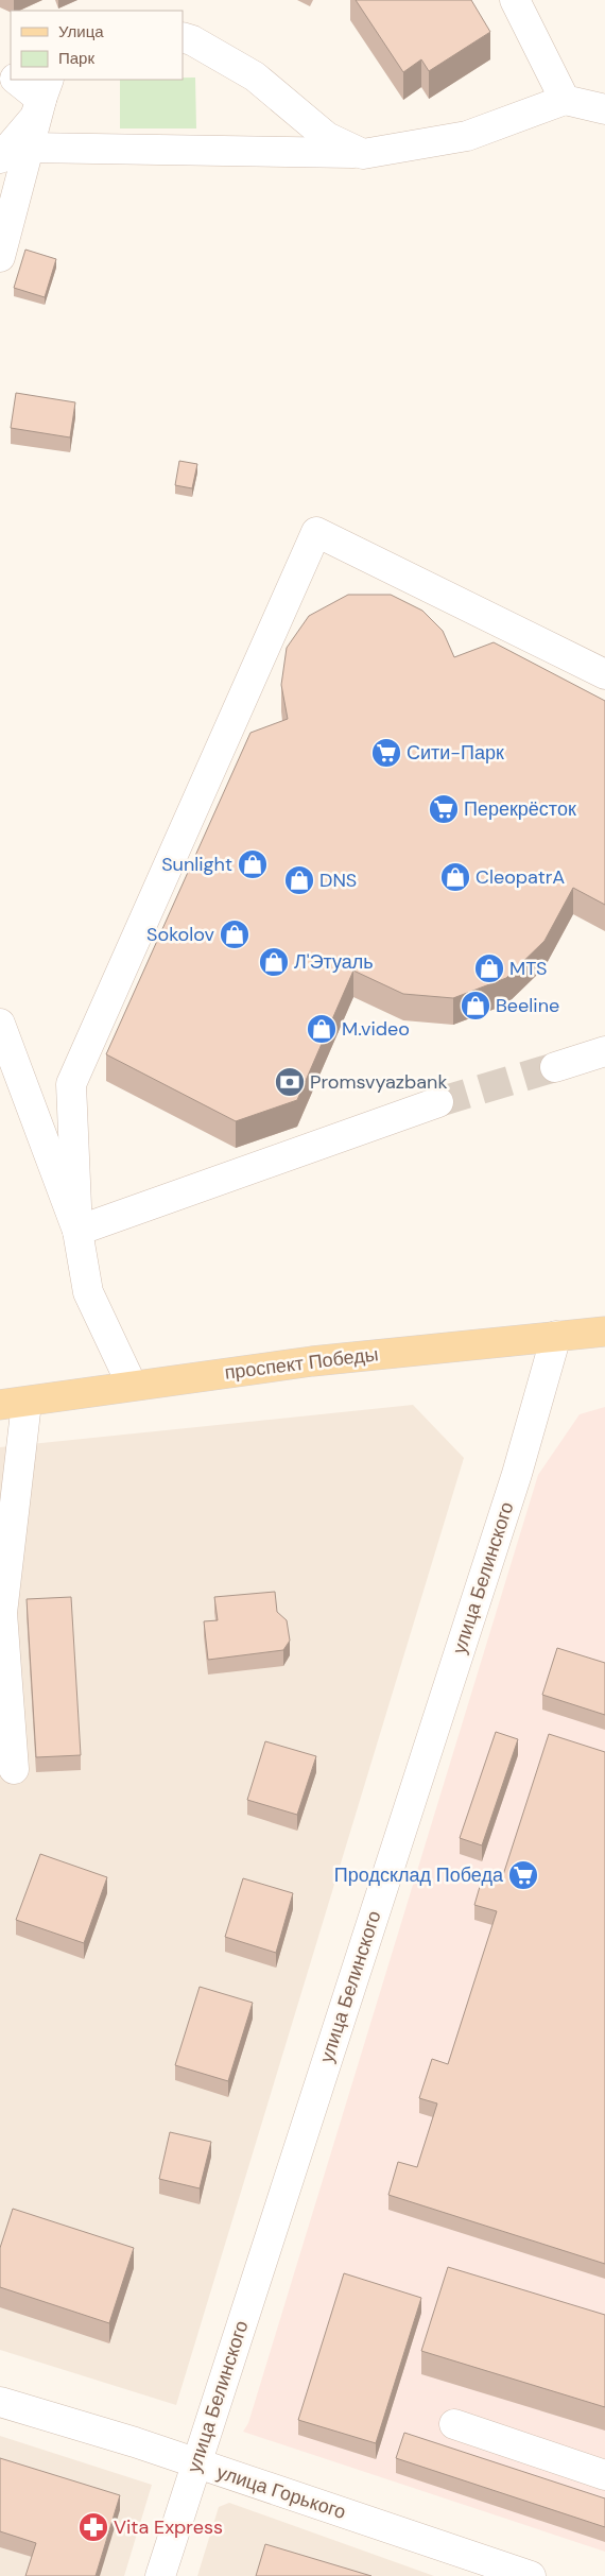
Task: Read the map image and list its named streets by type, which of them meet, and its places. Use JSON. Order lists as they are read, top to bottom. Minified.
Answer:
{"streets":{"main road":["проспект Победы"],"street":["улица Белинского","улица Горького"]},"crossings":[["проспект Победы","улица Белинского"],["улица Белинского","улица Горького"]],"places":{"supermarket":["Сити-Парк","Перекрёсток","Продсклад Победа"],"shop":["Sunlight","CleopatrA","DNS","Sokolov","Л'Этуаль","MTS","Beeline","M.video"],"bank":["Promsvyazbank"],"pharmacy":["Vita Express"]},"legend":["Улица","Парк"]}
